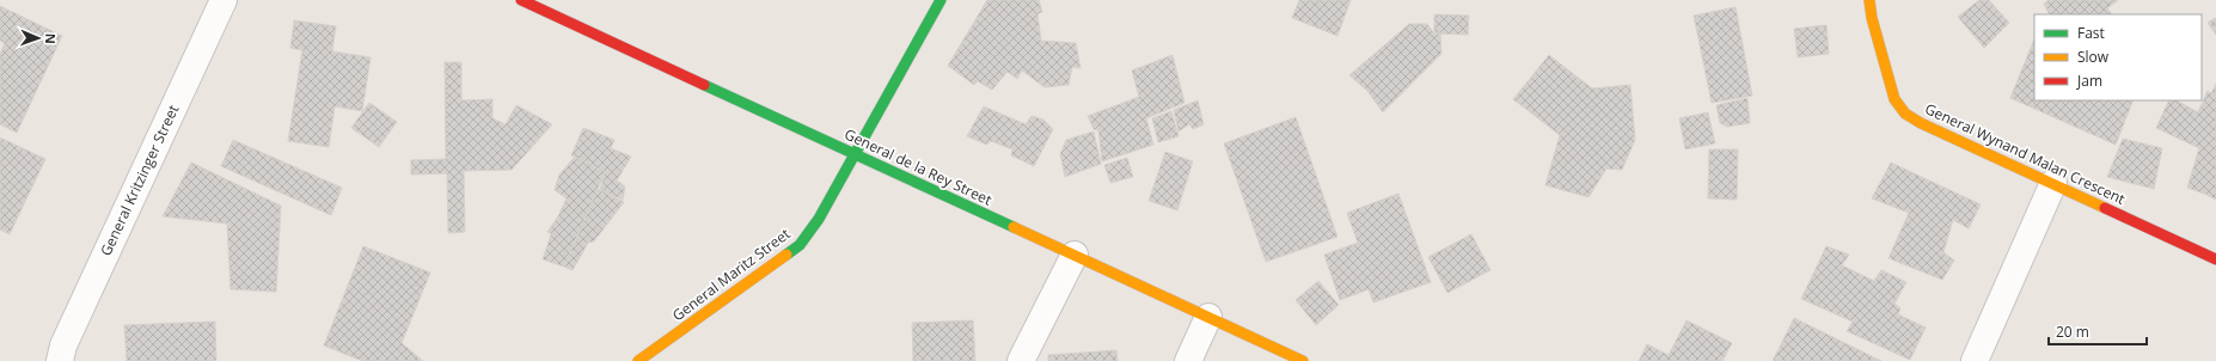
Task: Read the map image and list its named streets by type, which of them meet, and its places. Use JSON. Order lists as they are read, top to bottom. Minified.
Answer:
{"streets":{"street":["General Wynand Malan Crescent","General de la Rey Street","General Kritzinger Street","General Maritz Street"]},"crossings":[["General de la Rey Street","General Maritz Street"]],"legend":["Fast","Slow","Jam"],"scale_bar":"20 m","north":"right"}
